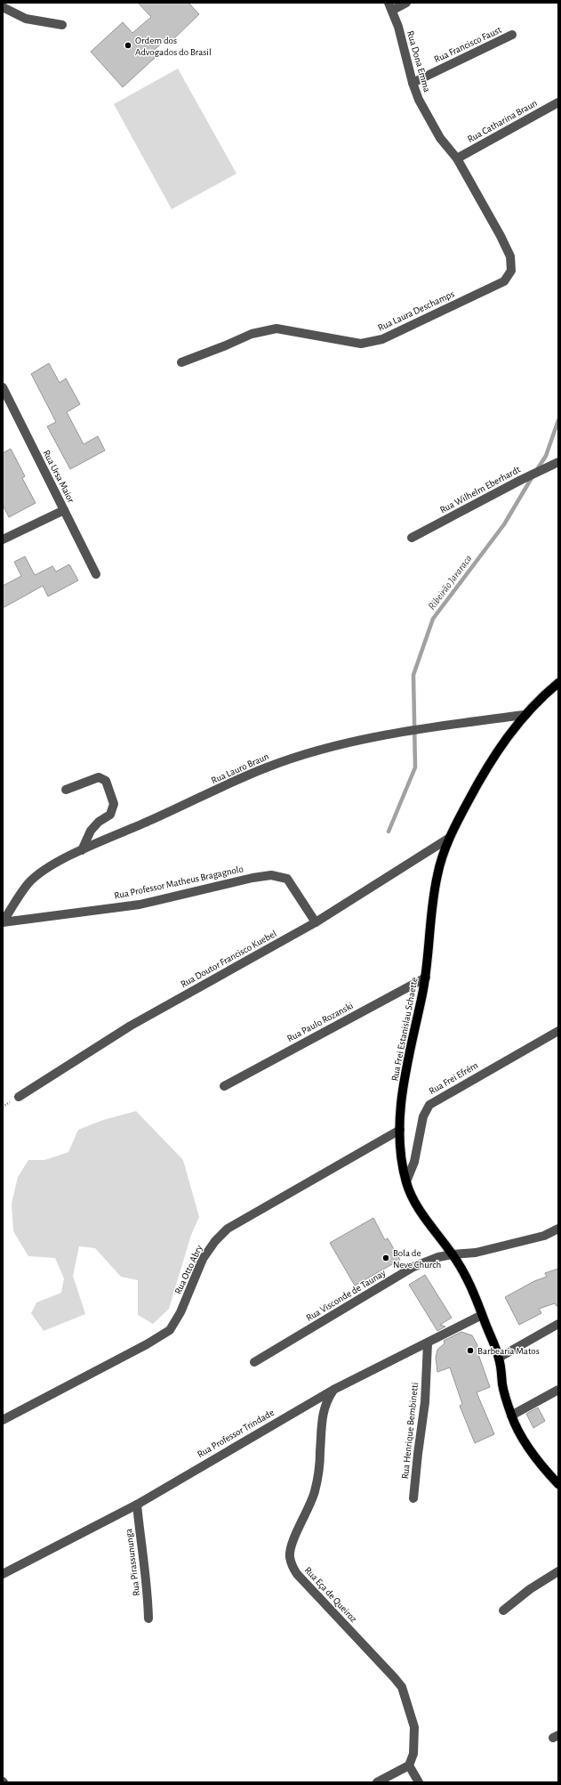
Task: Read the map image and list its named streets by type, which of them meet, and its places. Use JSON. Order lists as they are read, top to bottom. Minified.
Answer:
{"streets":{"main road":["Rua Frei Estanislau Schaette"],"street":["Rua Francisco Faust","Rua Dona Emma","Rua Catharina Braun","Rua Laura Deschamps","Rua Ursa Maior","Rua Wilhelm Eberhardt","Rua Lauro Braun","Rua Professor Matheus Bragagnolo","Rua Doutor Francisco Kuebel","Rua Paulo Rozanski","Rua Frei Efrém","Rua Otto Abry","Rua Visconde de Taunay","Rua Henrique Bembinetti","Rua Professor Trindade","Rua Pirassununga","Rua Eça de Queiroz"]},"crossings":[["Rua Francisco Faust","Rua Dona Emma"],["Rua Dona Emma","Rua Catharina Braun"],["Rua Dona Emma","Rua Laura Deschamps"],["Rua Catharina Braun","Rua Laura Deschamps"],["Rua Lauro Braun","Rua Professor Matheus Bragagnolo"],["Rua Lauro Braun","Rua Frei Estanislau Schaette"],["Rua Professor Matheus Bragagnolo","Rua Doutor Francisco Kuebel"],["Rua Doutor Francisco Kuebel","Rua Frei Estanislau Schaette"],["Rua Paulo Rozanski","Rua Frei Estanislau Schaette"],["Rua Frei Estanislau Schaette","Rua Frei Efrém"],["Rua Frei Estanislau Schaette","Rua Otto Abry"],["Rua Frei Estanislau Schaette","Rua Visconde de Taunay"],["Rua Frei Estanislau Schaette","Rua Professor Trindade"],["Rua Henrique Bembinetti","Rua Professor Trindade"],["Rua Professor Trindade","Rua Pirassununga"],["Rua Professor Trindade","Rua Eça de Queiroz"]],"water":["Ribeirão Jararaca"],"places":["Ordem dos Advogados do Brasil","Bola de Neve Church","Barbearia Matos"]}
